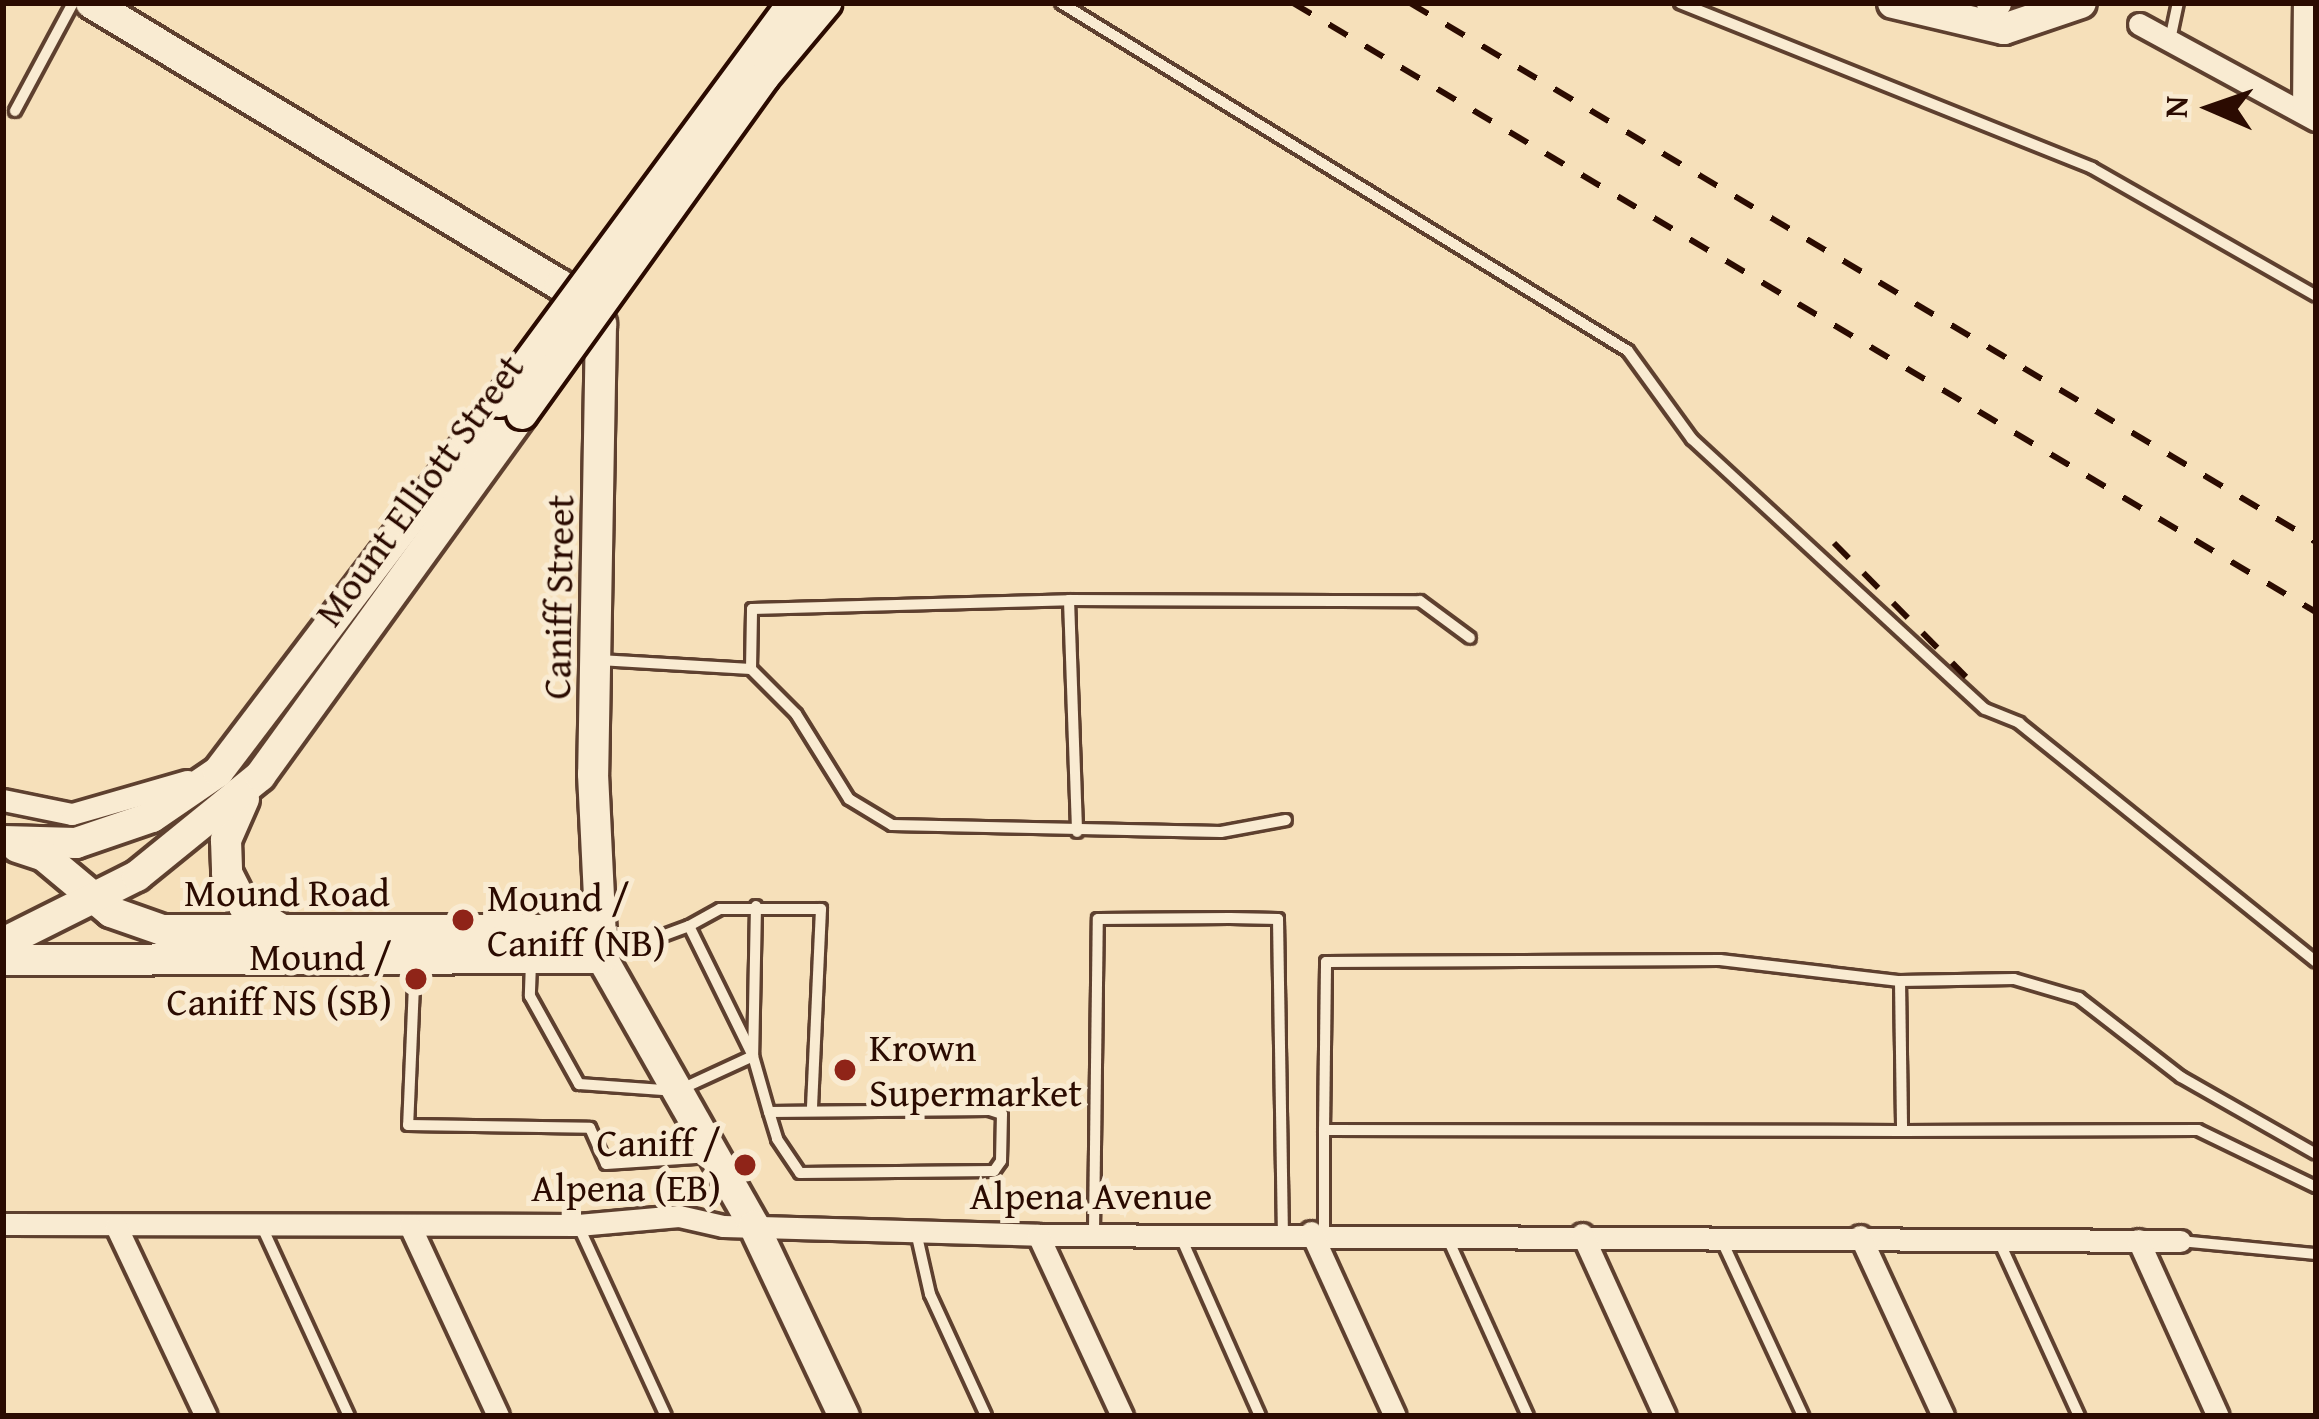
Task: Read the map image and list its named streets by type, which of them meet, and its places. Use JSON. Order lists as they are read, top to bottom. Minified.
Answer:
{"streets":{"street":["Mount Elliott Street","Caniff Street","Mound Road","Alpena Avenue"]},"crossings":[["Mount Elliott Street","Mound Road"],["Caniff Street","Mound Road"],["Caniff Street","Alpena Avenue"]],"places":["Mound / Caniff (NB)","Mound / Caniff NS (SB)","Krown Supermarket","Caniff / Alpena (EB)"],"north":"left"}
